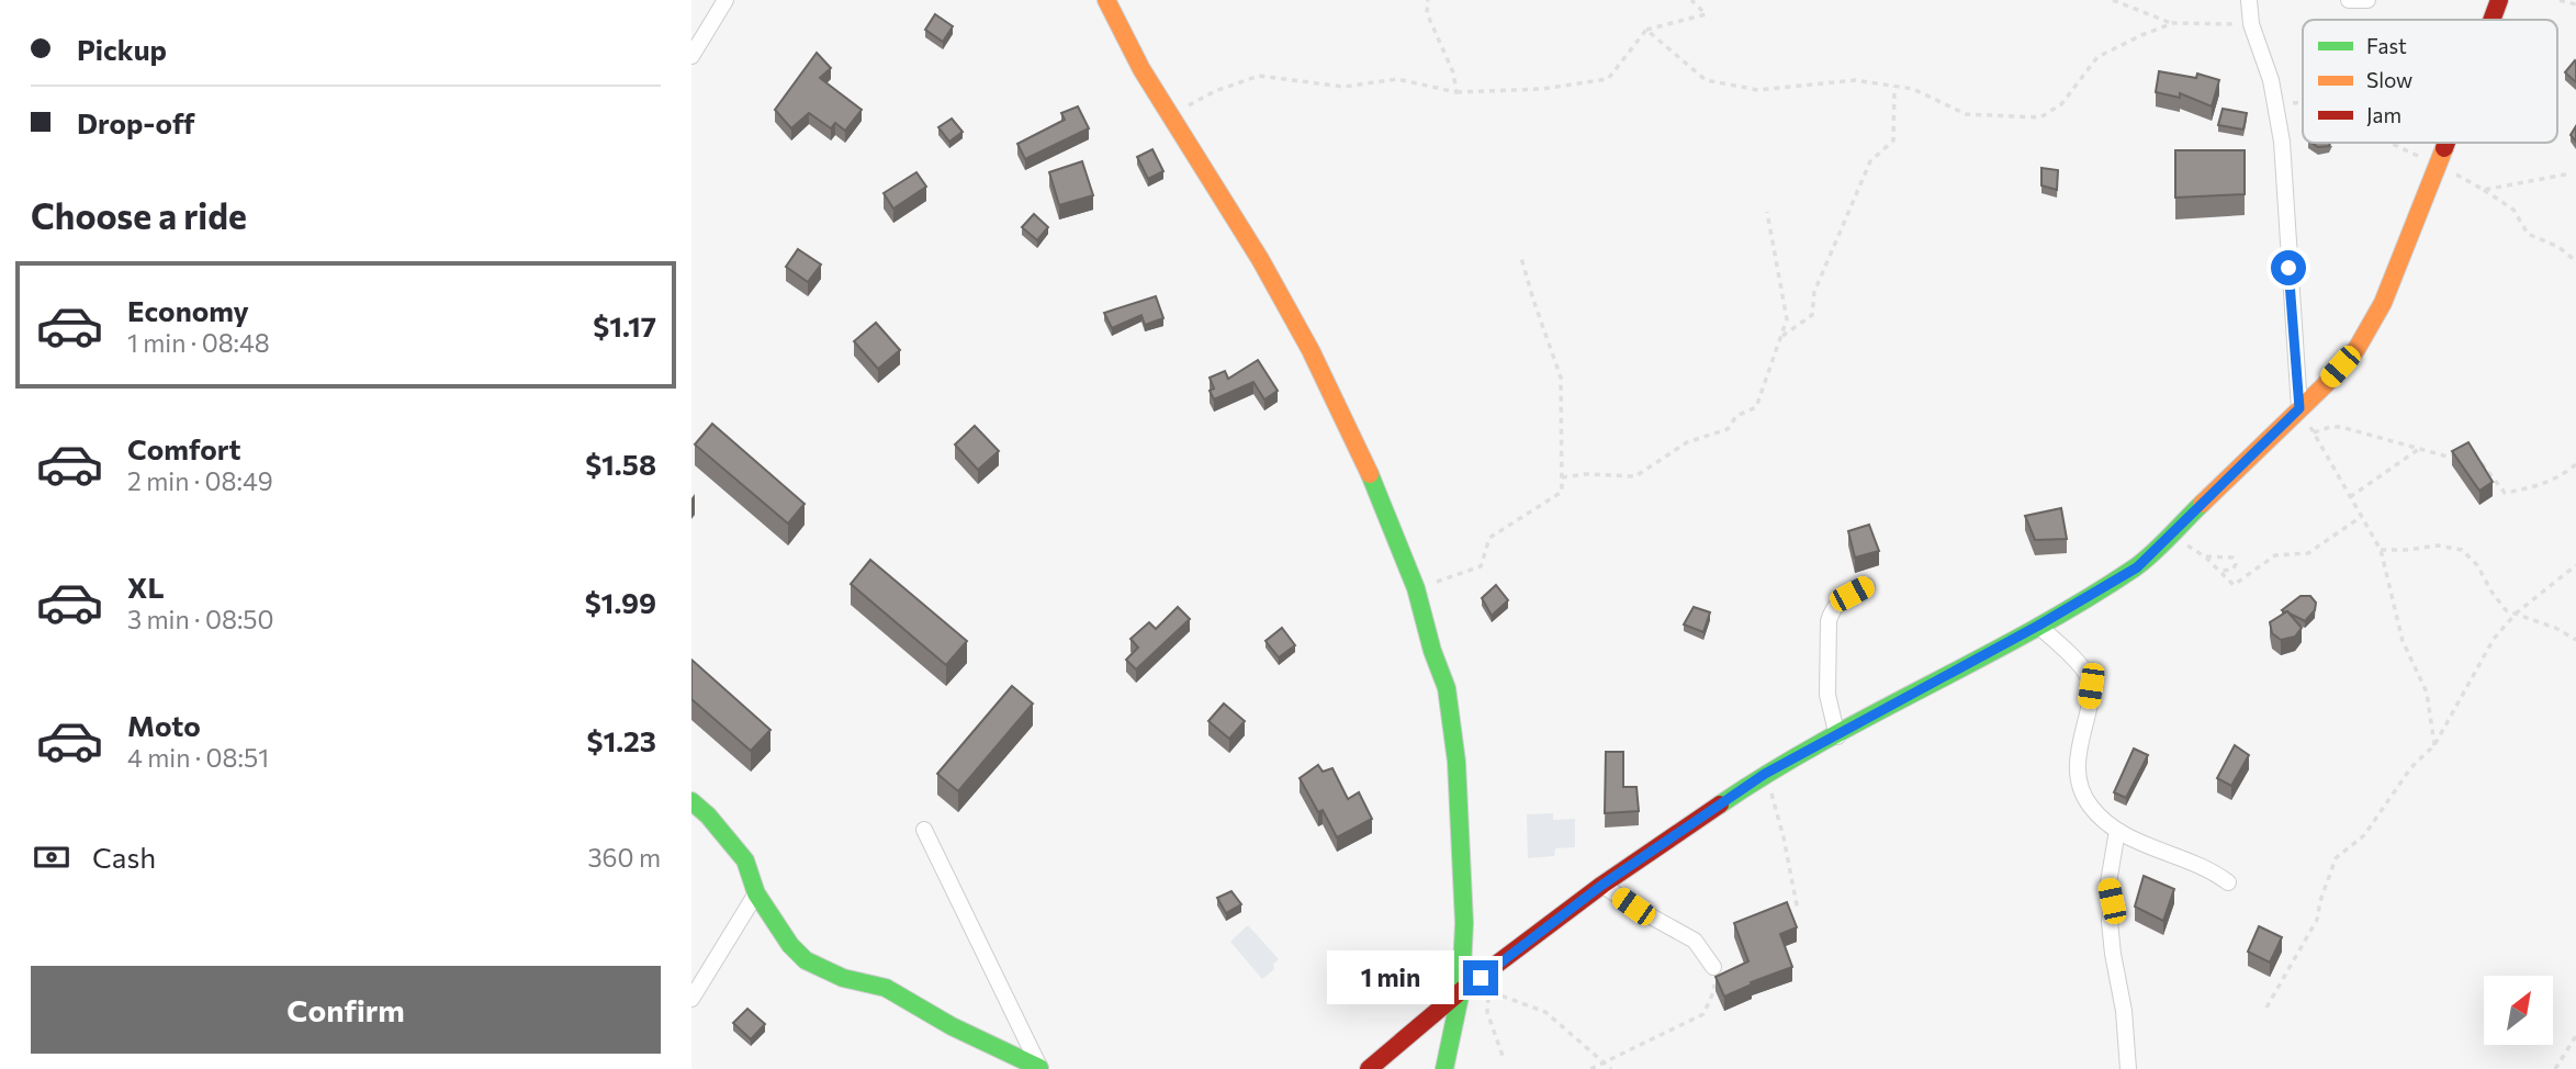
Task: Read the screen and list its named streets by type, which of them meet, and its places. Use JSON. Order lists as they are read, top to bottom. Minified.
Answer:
{"legend":["Fast","Slow","Jam"],"north":"top right","page":{"banner":["Pickup","Drop-off"],"heading":"Choose a ride","list":[{"name":"Economy","note":"1 min · 08:48","value":"$1.17"},{"name":"Comfort","note":"2 min · 08:49","value":"$1.58"},{"name":"XL","note":"3 min · 08:50","value":"$1.99"},{"name":"Moto","note":"4 min · 08:51","value":"$1.23"}],"pay":["Cash","360 m"],"buttons":"Confirm","bubble":"1 min"}}
